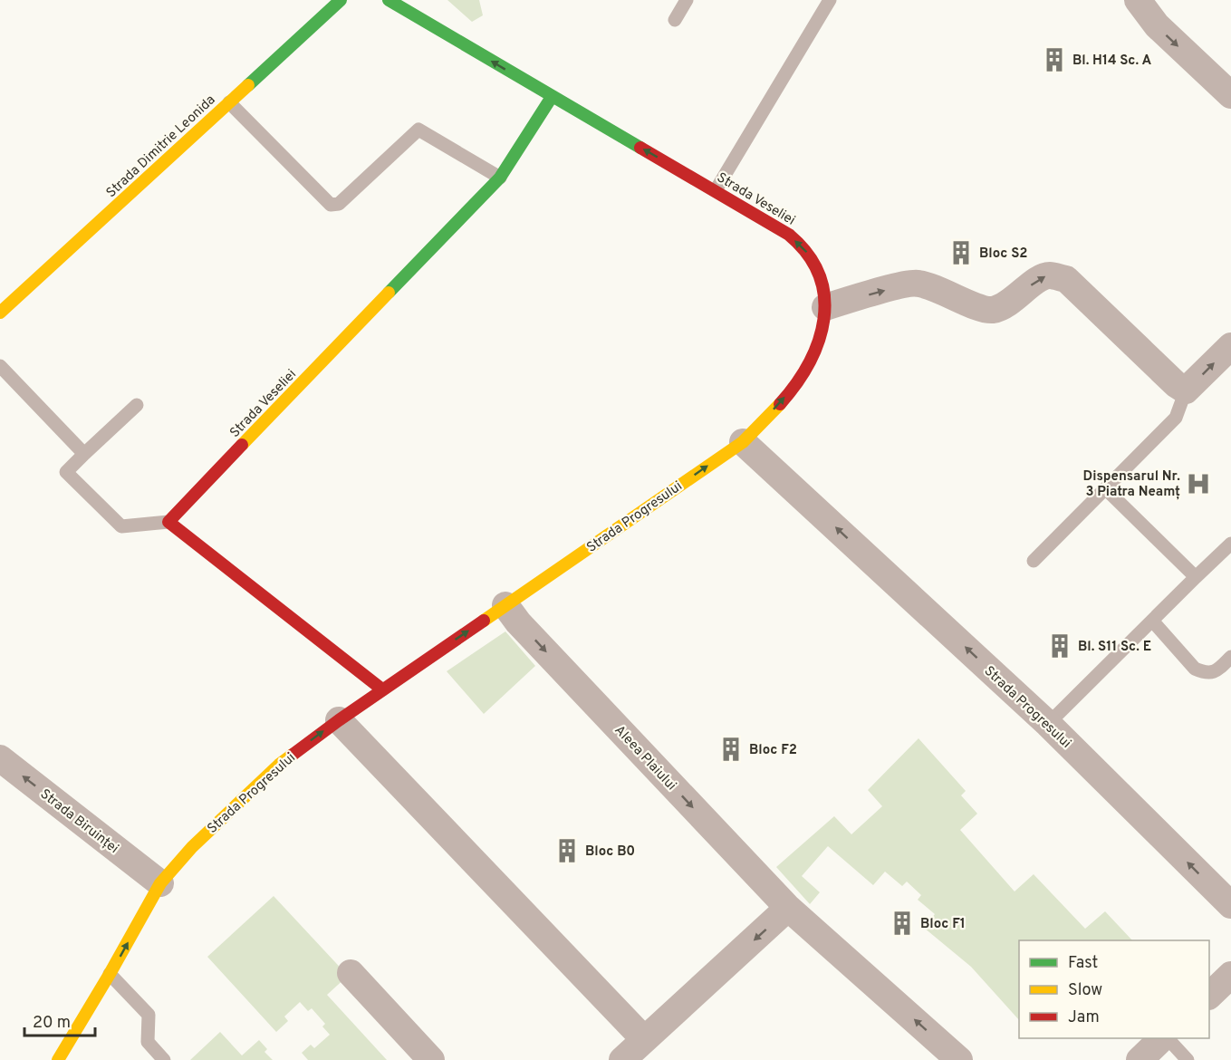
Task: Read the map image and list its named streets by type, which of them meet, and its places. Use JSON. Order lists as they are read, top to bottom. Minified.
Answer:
{"streets":{"street":["Strada Dimitrie Leonida","Strada Veseliei","Strada Progresului","Aleea Plaiului","Strada Biruinței"]},"crossings":[["Strada Veseliei","Strada Progresului"],["Strada Progresului","Aleea Plaiului"],["Strada Progresului","Strada Biruinței"]],"one_way":["Strada Biruinței"],"places":{"building":["Bl. H14 Sc. A","Bloc S2","Bl. S11 Sc. E","Bloc F2","Bloc B0","Bloc F1"],"hospital":["Dispensarul Nr. 3 Piatra Neamț"]},"legend":["Fast","Slow","Jam"],"scale_bar":"20 m"}
